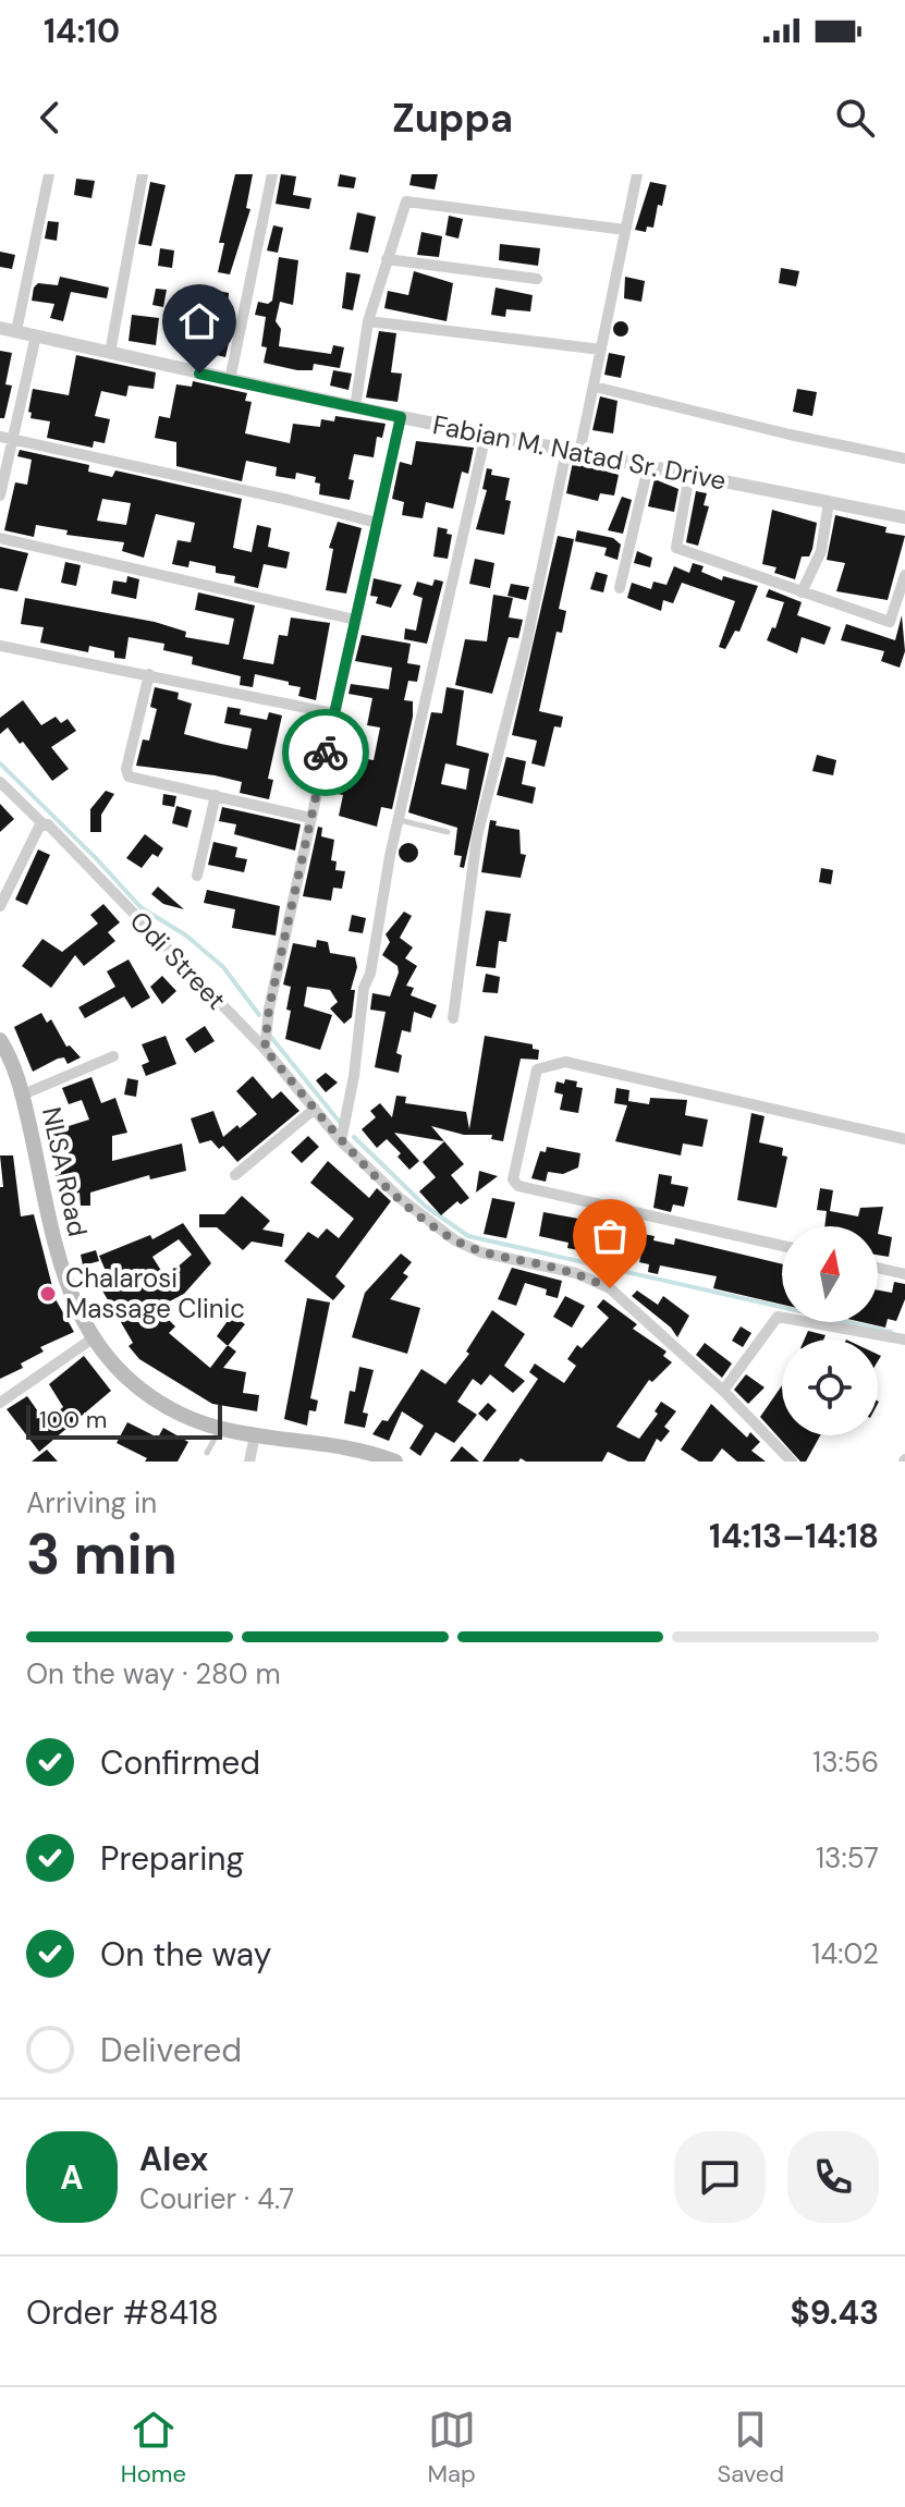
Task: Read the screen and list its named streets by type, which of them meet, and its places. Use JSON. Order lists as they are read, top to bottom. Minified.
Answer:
{"streets":{"main road":["NLSA Road"],"street":["Fabian M. Natad Sr. Drive","Odi Street"]},"places":["Chalarosi Massage Clinic"],"scale_bar":"100 m","north":"top","page":{"status":"14:10","header":"Zuppa","scale":"100 m","heading":["3 min","Arriving in","14:13–14:18"],"panel":["Alex","Courier · 4.7","Order #8418","$9.43"],"bar":"On the way · 280 m","list":[["Confirmed","13:56"],["Preparing","13:57"],["On the way","14:02"],"Delivered"],"round":"A","tabs":["Home","Map","Saved"]}}
